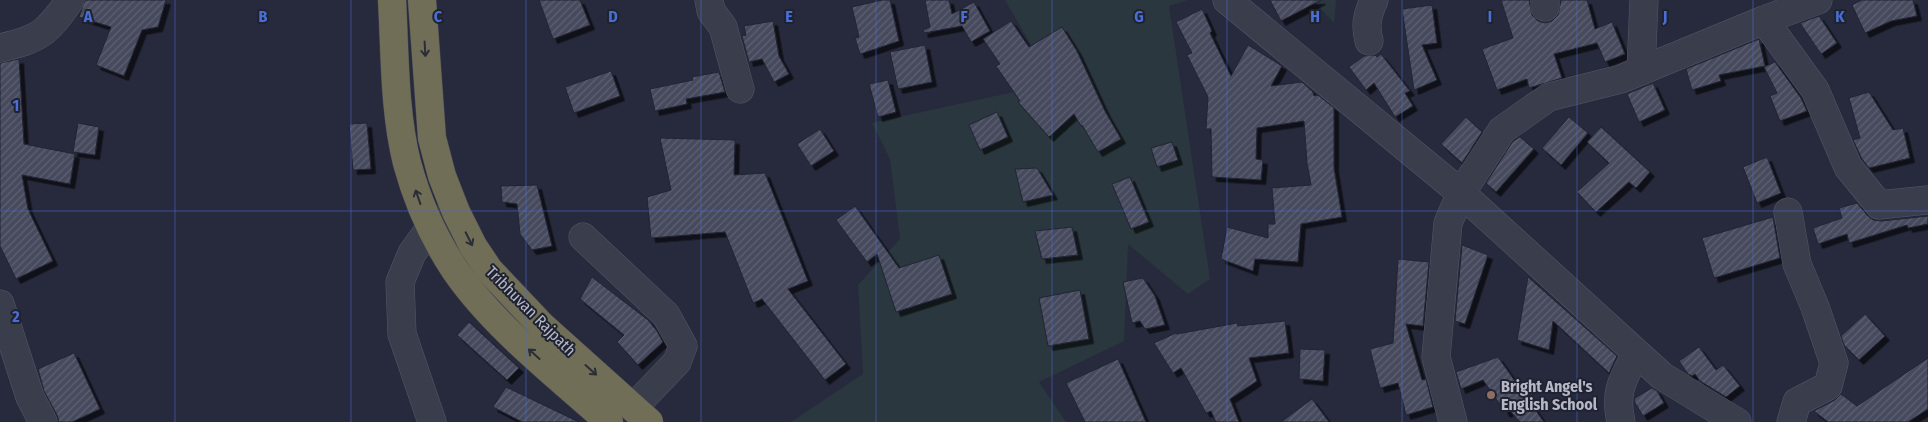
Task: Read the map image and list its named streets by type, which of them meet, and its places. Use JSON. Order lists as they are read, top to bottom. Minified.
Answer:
{"streets":{"highway":["Tribhuvan Rajpath"]},"places":["Bright Angel's English School"],"grid":{"columns":["A","B","C","D","E","F","G","H","I","J","K"],"rows":["1","2"]}}
